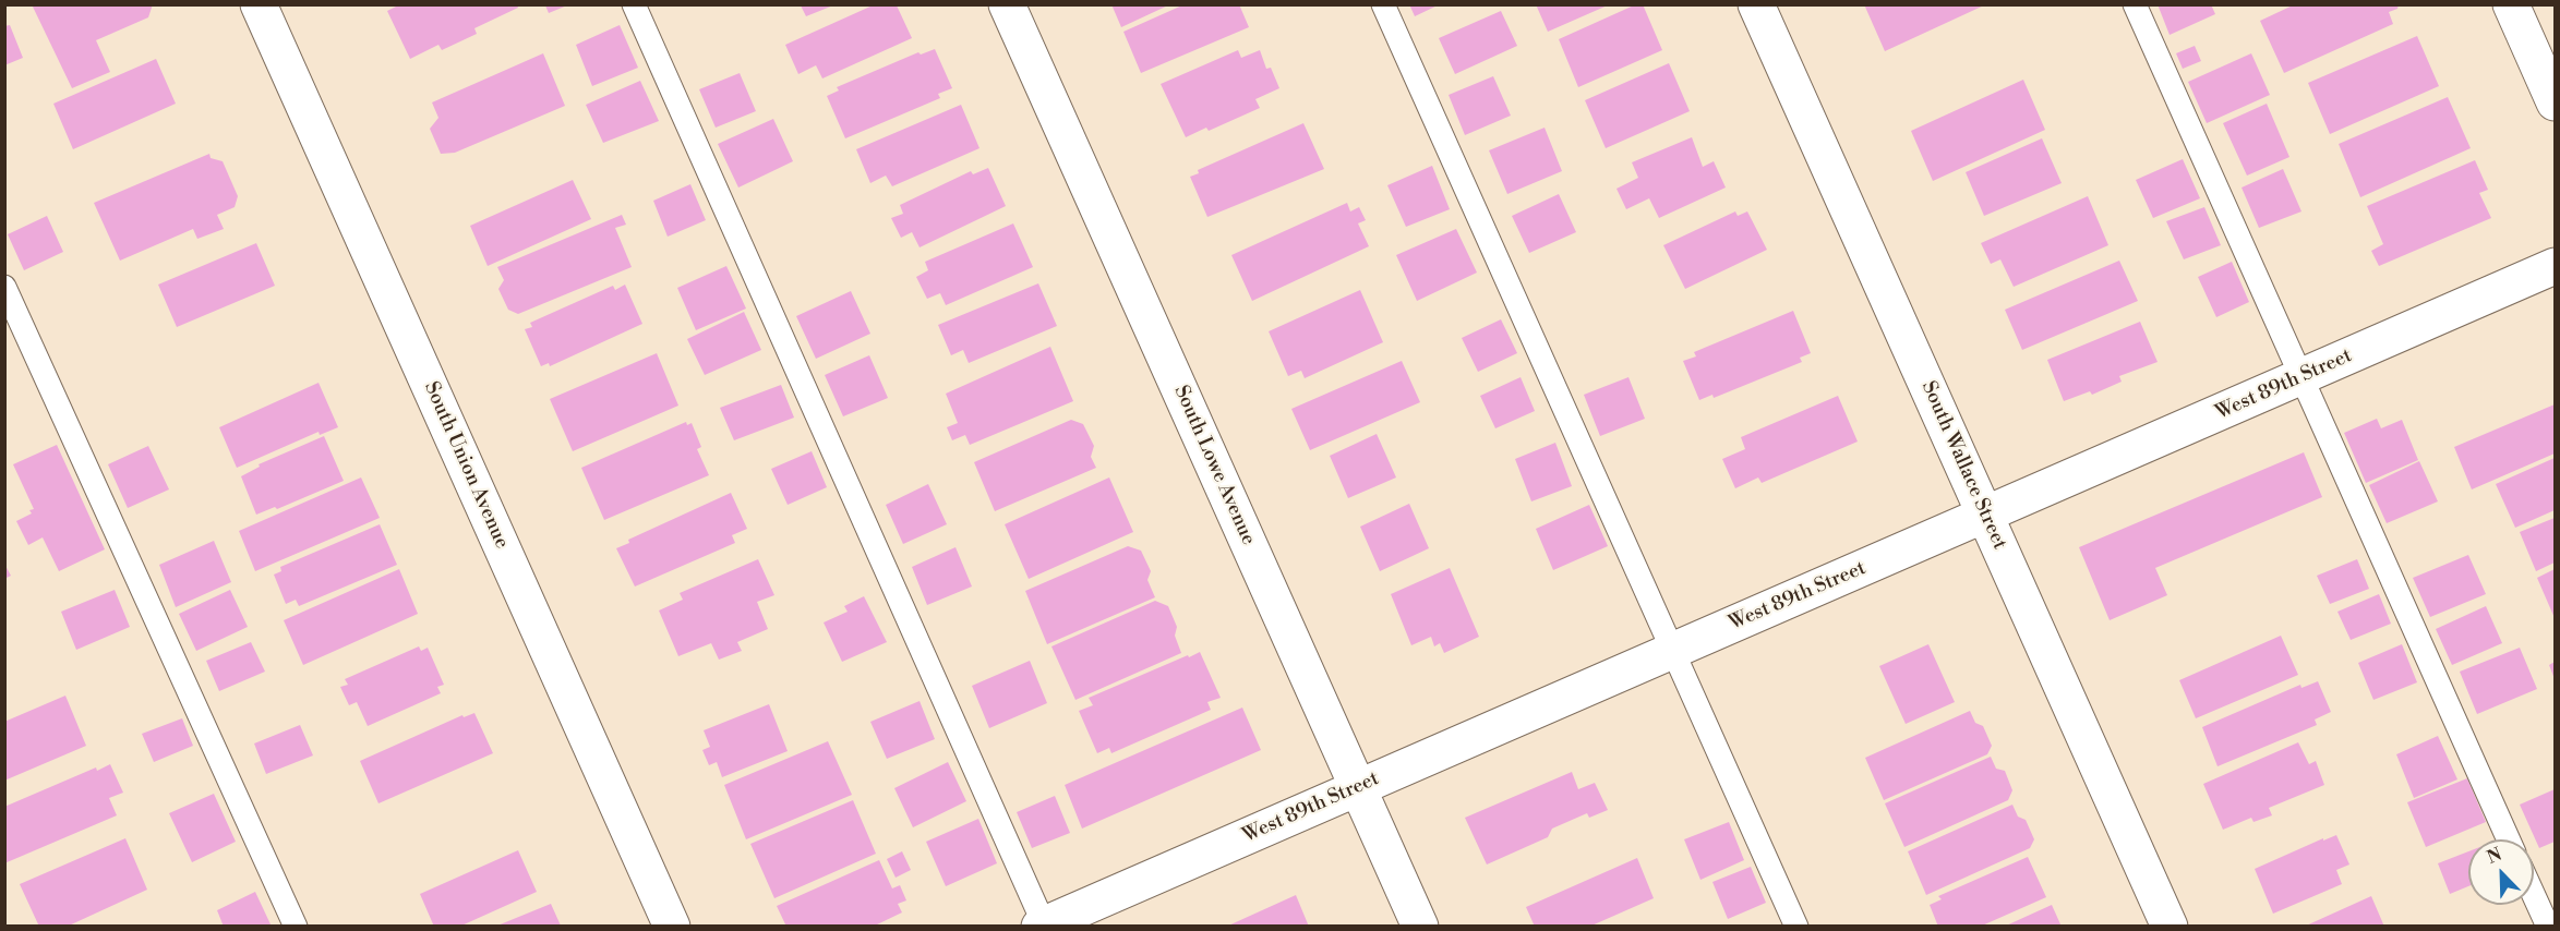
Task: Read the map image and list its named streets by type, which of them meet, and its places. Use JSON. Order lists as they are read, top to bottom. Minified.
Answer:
{"streets":{"street":["West 89th Street","South Union Avenue","South Lowe Avenue","South Wallace Street"]},"crossings":[["West 89th Street","South Lowe Avenue"],["West 89th Street","South Wallace Street"]],"north":"top left"}
